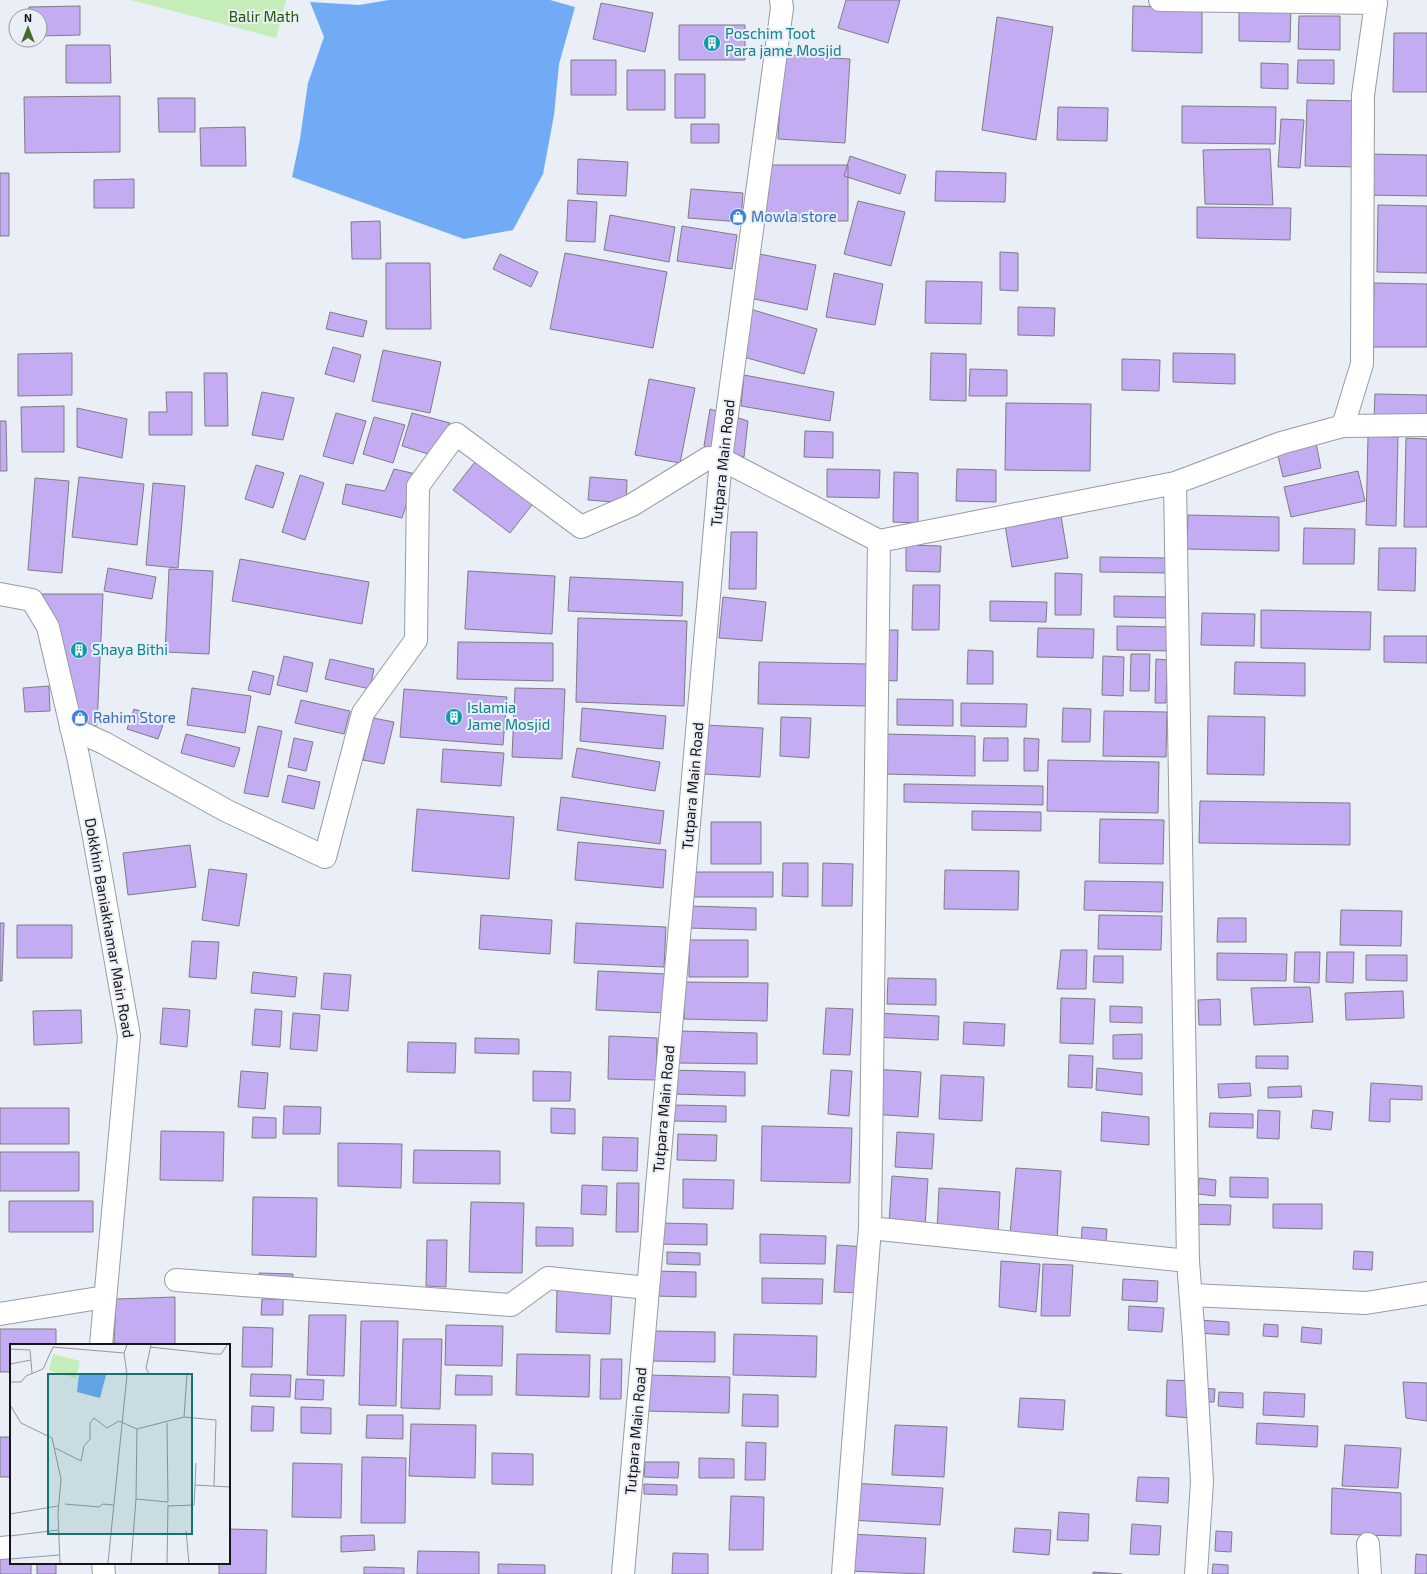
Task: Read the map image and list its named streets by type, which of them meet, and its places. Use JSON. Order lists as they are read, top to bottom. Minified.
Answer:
{"streets":{"street":["Tutpara Main Road","Dokkhin Baniakhamar Main Road"]},"parks":["Balir Math"],"places":{"building":["Poschim Toot Para jame Mosjid","Shaya Bithi","Islamia Jame Mosjid"],"shop":["Mowla store","Rahim Store"]},"north":"top"}
